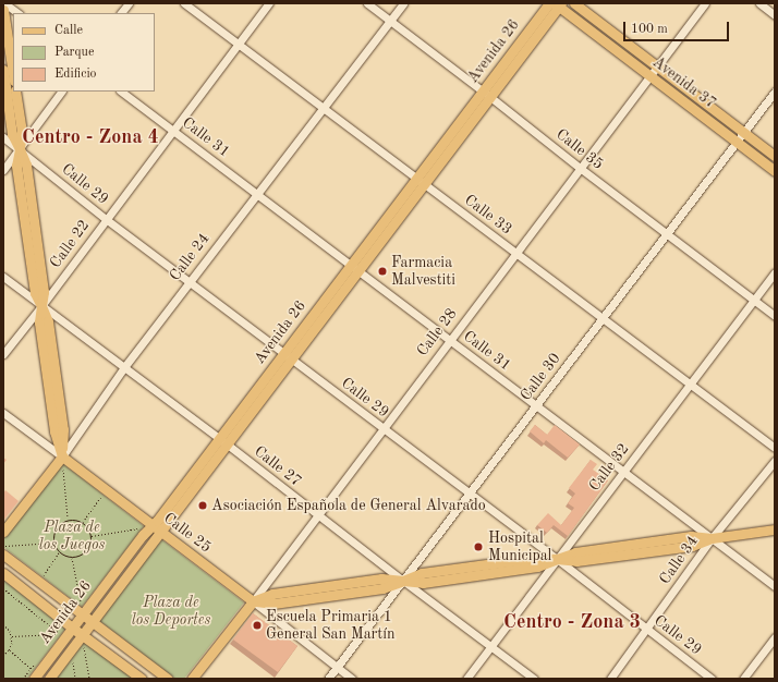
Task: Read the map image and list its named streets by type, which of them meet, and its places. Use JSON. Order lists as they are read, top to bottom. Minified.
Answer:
{"streets":{"main road":["Avenida 26","Avenida 37","Calle 24","Calle 28","Calle 25"],"street":["Calle 31","Calle 35","Calle 29","Calle 33","Calle 22","Calle 30","Calle 27","Calle 32","Calle 34"]},"crossings":[["Avenida 26","Avenida 37"],["Avenida 26","Calle 31"],["Avenida 26","Calle 35"],["Avenida 26","Calle 29"],["Avenida 26","Calle 33"],["Avenida 26","Calle 27"],["Avenida 26","Calle 25"],["Avenida 37","Calle 28"],["Avenida 37","Calle 30"],["Calle 31","Calle 22"],["Calle 31","Calle 24"],["Calle 31","Calle 28"],["Calle 31","Calle 30"],["Calle 31","Calle 32"],["Calle 31","Calle 34"],["Calle 35","Calle 24"],["Calle 35","Calle 28"],["Calle 35","Calle 30"],["Calle 35","Calle 32"],["Calle 29","Calle 22"],["Calle 29","Calle 24"],["Calle 29","Calle 28"],["Calle 29","Calle 30"],["Calle 29","Calle 32"],["Calle 29","Calle 34"],["Calle 33","Calle 22"],["Calle 33","Calle 24"],["Calle 33","Calle 28"],["Calle 33","Calle 30"],["Calle 33","Calle 32"],["Calle 22","Calle 27"],["Calle 24","Calle 27"],["Calle 24","Calle 25"],["Calle 28","Calle 27"],["Calle 28","Calle 25"],["Calle 30","Calle 27"],["Calle 30","Calle 25"],["Calle 27","Calle 32"]],"districts":["Centro - Zona 4","Centro - Zona 3"],"parks":["Plaza de los Juegos","Plaza de los Deportes"],"places":["Farmacia Malvestiti","Asociación Española de General Alvarado","Hospital Municipal","Escuela Primaria 1 General San Martín"],"legend":["Calle","Parque","Edificio"],"scale_bar":"100 m"}
